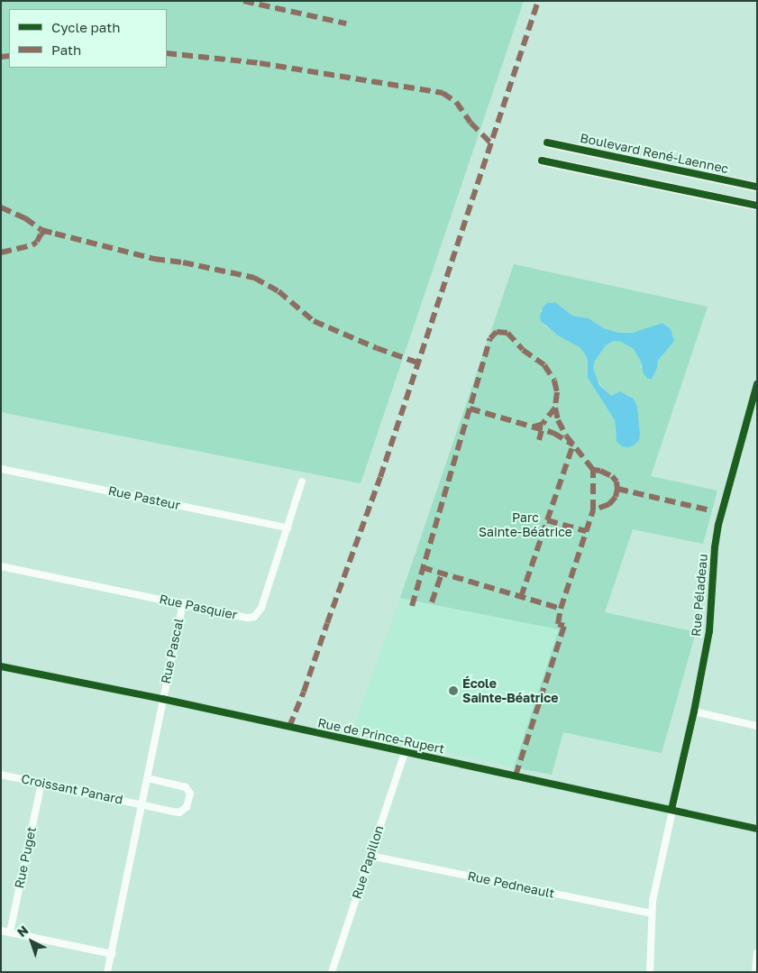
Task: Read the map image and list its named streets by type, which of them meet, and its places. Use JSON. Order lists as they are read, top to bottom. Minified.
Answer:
{"streets":{"street":["Boulevard René-Laennec","Rue Pasteur","Rue Péladeau","Rue Pasquier","Rue Pascal","Rue de Prince-Rupert","Croissant Panard","Rue Puget","Rue Papillon","Rue Pedneault"]},"crossings":[["Rue Pasteur","Rue Pasquier"],["Rue Péladeau","Rue de Prince-Rupert"],["Rue Péladeau","Rue Pedneault"],["Rue Pasquier","Rue Pascal"],["Rue Pascal","Rue de Prince-Rupert"],["Rue Pascal","Croissant Panard"],["Rue de Prince-Rupert","Rue Papillon"],["Croissant Panard","Rue Puget"],["Rue Papillon","Rue Pedneault"]],"parks":["Parc Sainte-Béatrice"],"places":["École Sainte-Béatrice"],"legend":["Cycle path","Path"],"north":"top left"}
